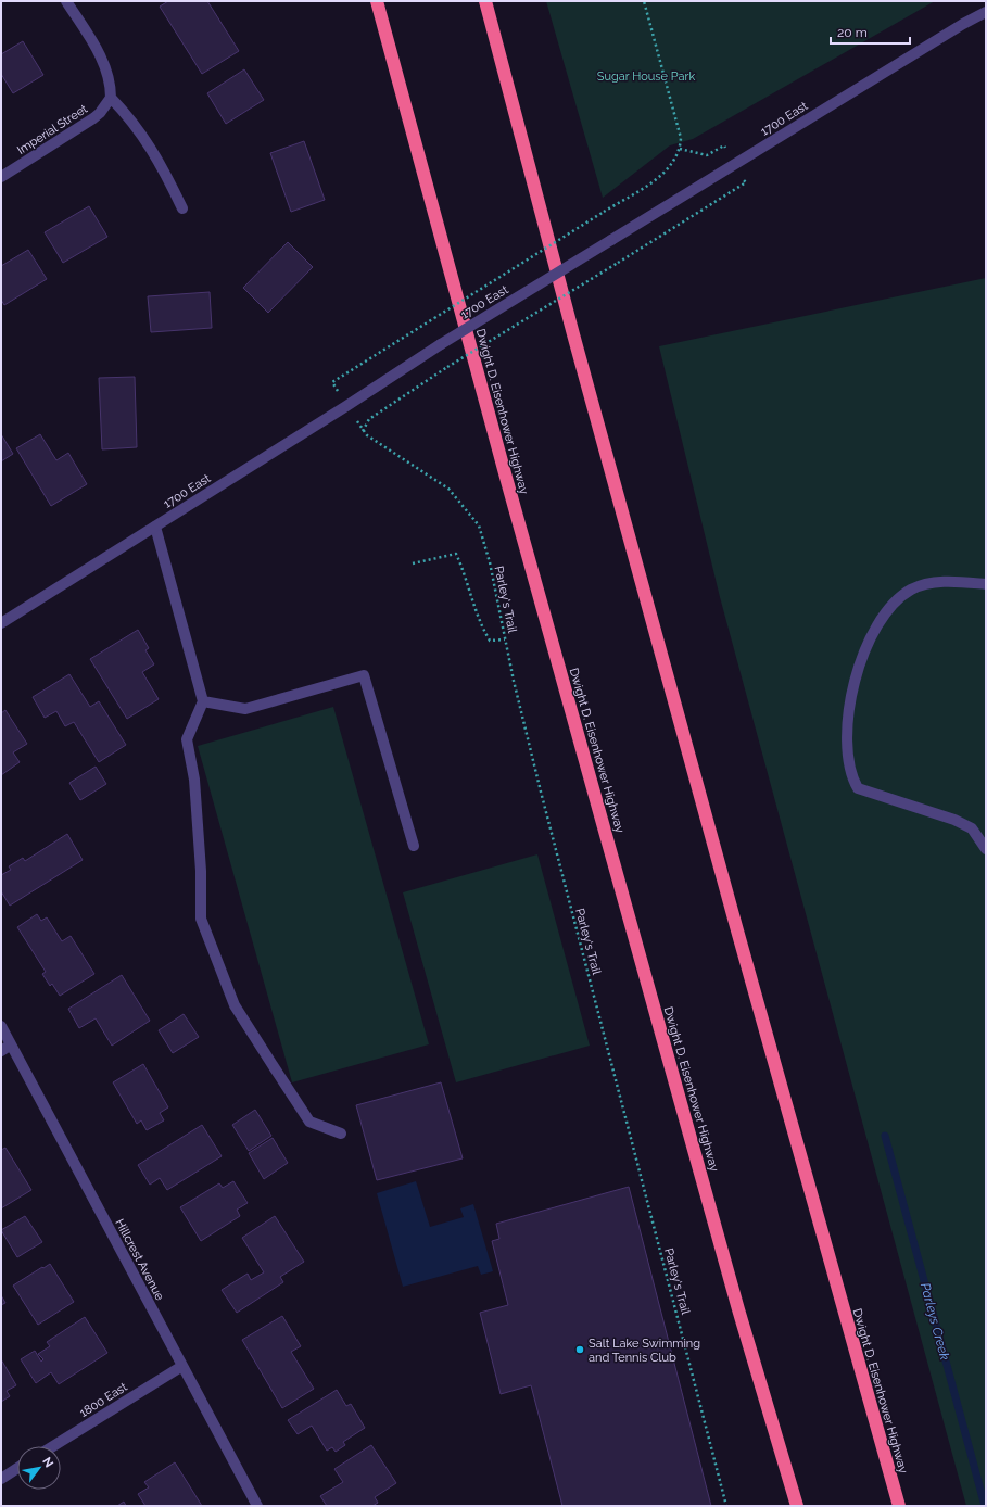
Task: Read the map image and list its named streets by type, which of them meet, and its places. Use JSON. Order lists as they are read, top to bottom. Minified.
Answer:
{"streets":{"highway":["Dwight D. Eisenhower Highway"],"street":["1700 East","Imperial Street","Hillcrest Avenue","1800 East"],"path":["Parley's Trail"]},"crossings":[["Hillcrest Avenue","1800 East"]],"water":["Parleys Creek"],"parks":["Sugar House Park"],"places":["Salt Lake Swimming and Tennis Club"],"scale_bar":"20 m","north":"top right"}
